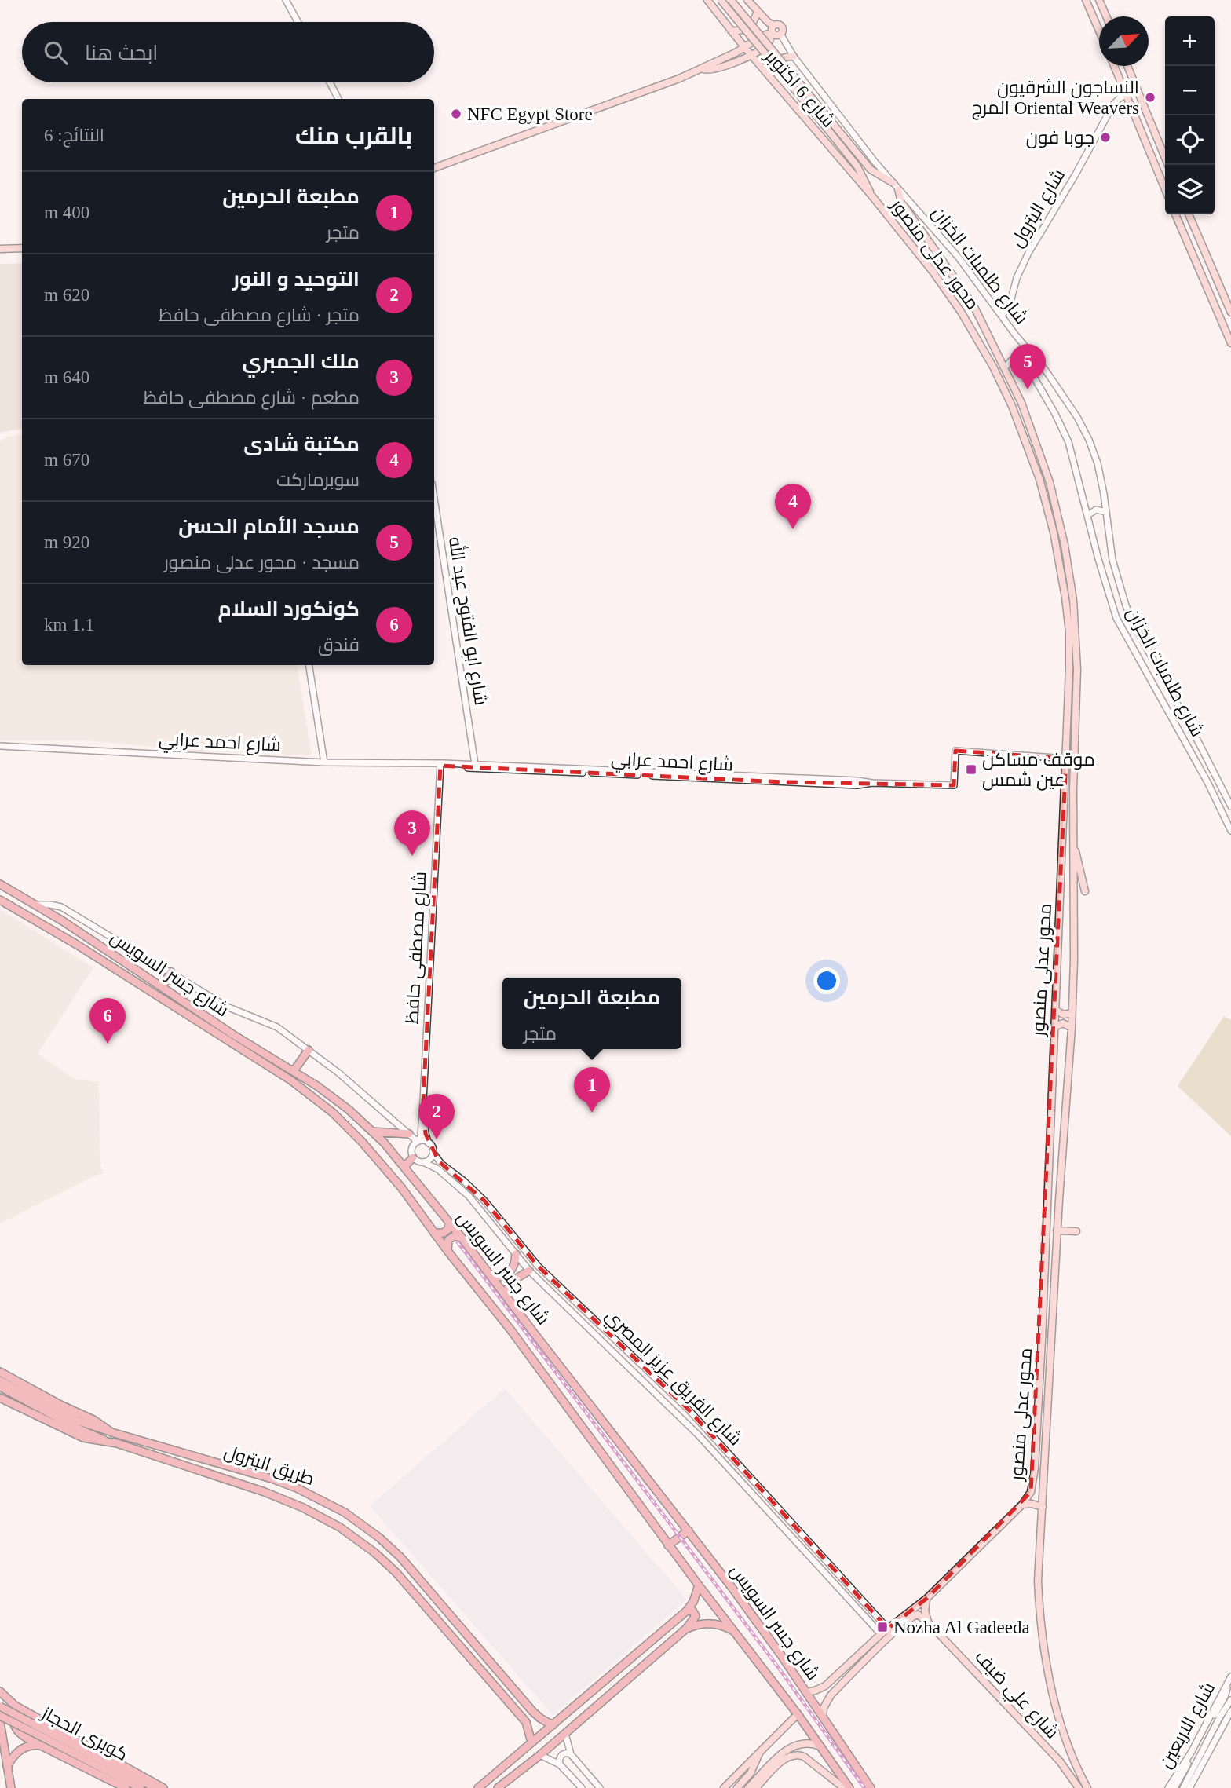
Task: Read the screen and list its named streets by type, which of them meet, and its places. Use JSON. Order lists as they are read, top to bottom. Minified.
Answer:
{"streets":{"main road":["شارع 6 اكتوبر","محور عدلى منصور","شارع جسر السويس","طريق البترول","شارع علي ضيف","كوبرى الحجاز"],"street":["شارع البترول","شارع طلمبات الخزان","شارع ابو الفتوح عبد الله","شارع احمد عرابي","شارع مصطفى حافظ","شارع الفريق عزيز المصري","شارع الاربعين"]},"crossings":[["شارع 6 اكتوبر","محور عدلى منصور"],["شارع البترول","شارع طلمبات الخزان"],["محور عدلى منصور","شارع طلمبات الخزان"],["محور عدلى منصور","شارع احمد عرابي"],["محور عدلى منصور","شارع جسر السويس"],["محور عدلى منصور","شارع الفريق عزيز المصري"],["شارع ابو الفتوح عبد الله","شارع احمد عرابي"],["شارع احمد عرابي","شارع مصطفى حافظ"],["شارع مصطفى حافظ","شارع الفريق عزيز المصري"]],"places":{"other":["النساجون الشرقيون المرج Oriental Weavers","NFC Egypt Store","جوبا فون"],"transit":["موقف مساكن عين شمس","Nozha Al Gadeeda"]},"north":"top right","page":{"map_buttons":["+","−"],"search":"ابحث هنا","heading":["بالقرب منك","النتائج: 6"],"list":[{"mark":"1","name":"مطبعة الحرمين","note":"متجر","value":"400 m"},{"mark":"2","name":"التوحيد و النور","note":"متجر · شارع مصطفى حافظ","value":"620 m"},{"mark":"3","name":"ملك الجمبري","note":"مطعم · شارع مصطفى حافظ","value":"640 m"},{"mark":"4","name":"مكتبة شادى","note":"سوبرماركت","value":"670 m"},{"mark":"5","name":"مسجد الأمام الحسن","note":"مسجد · محور عدلى منصور","value":"920 m"},{"mark":"6","name":"كونكورد السلام","note":"فندق","value":"1.1 km"}],"pins":["5","4","3","6","1","2"],"popup":["مطبعة الحرمين","متجر"]}}
